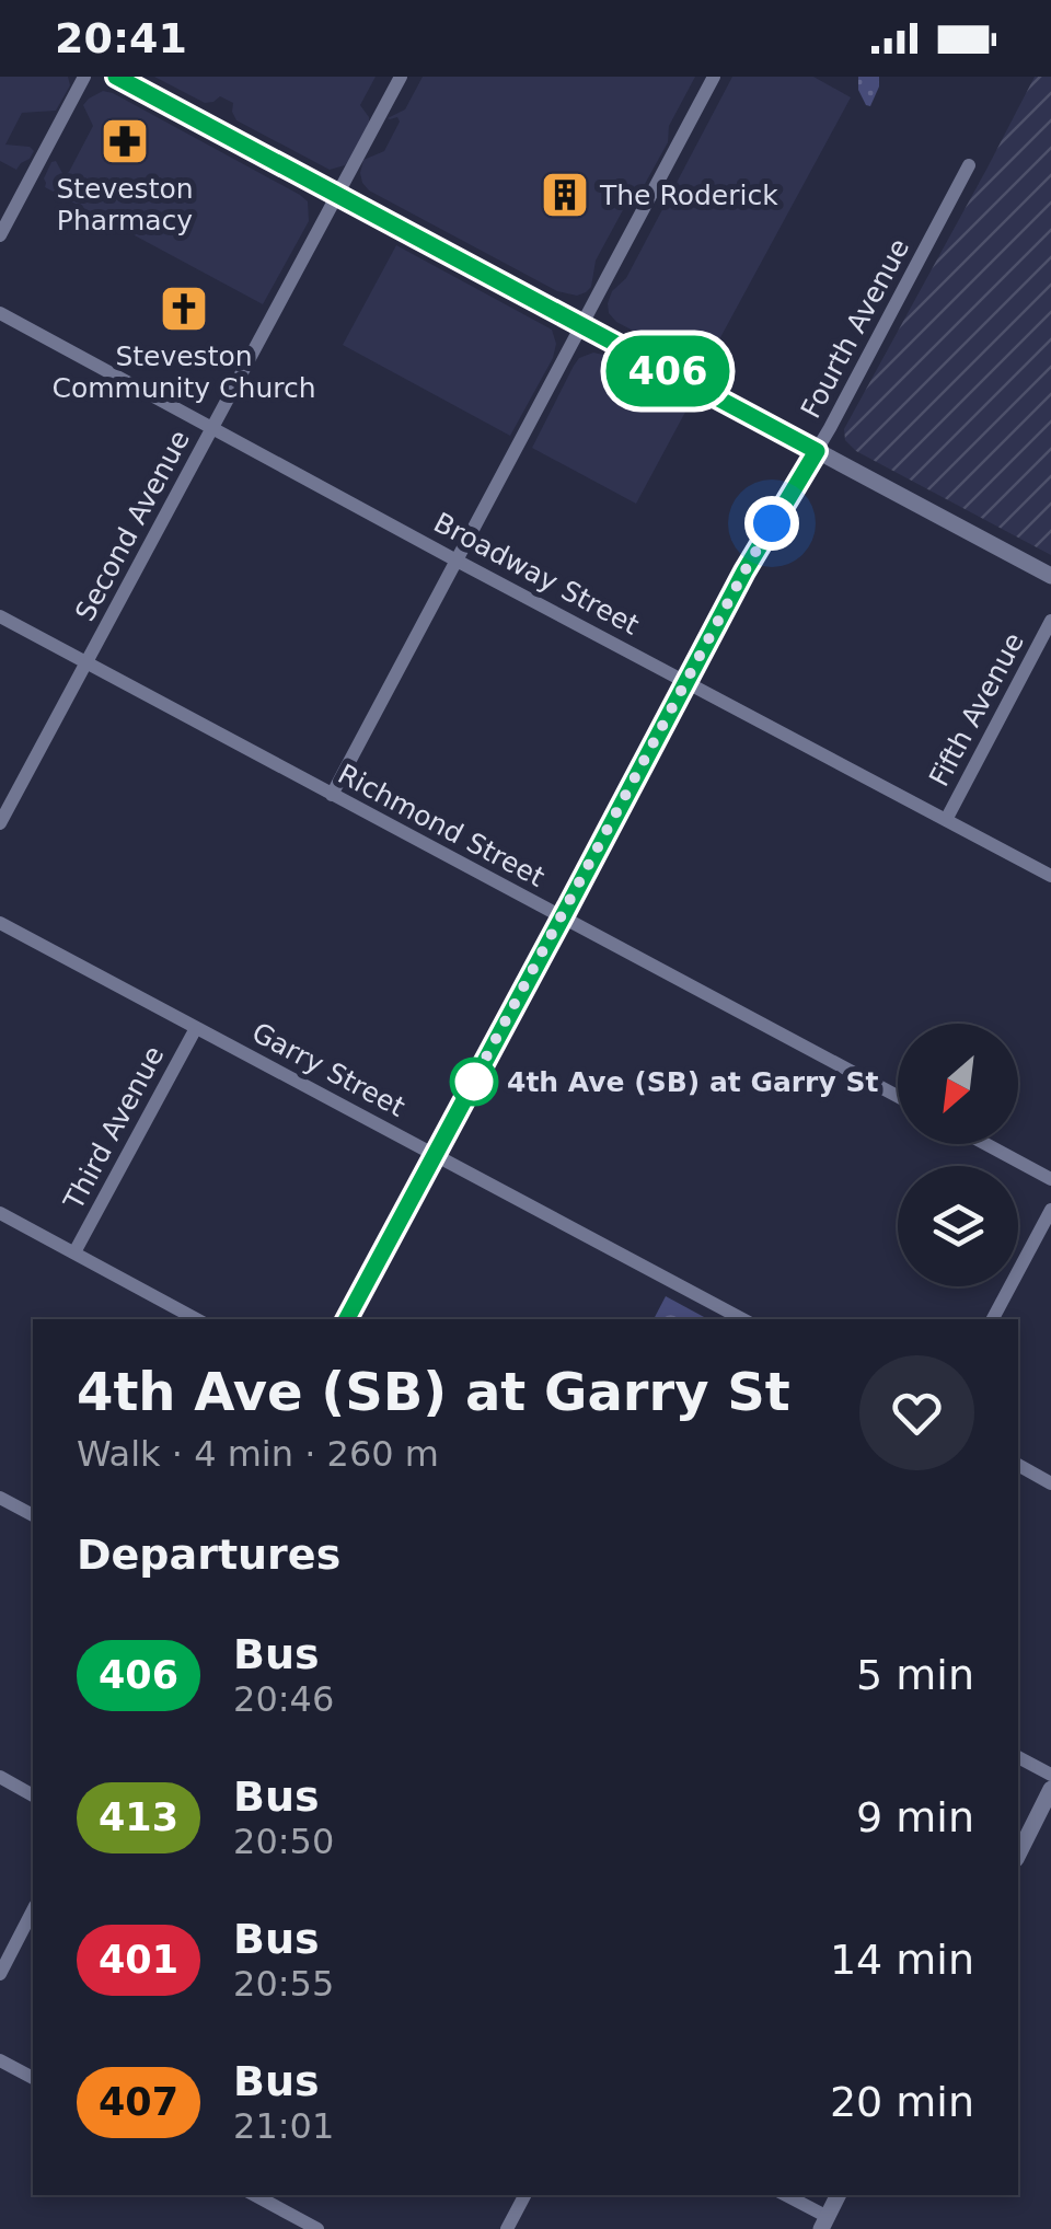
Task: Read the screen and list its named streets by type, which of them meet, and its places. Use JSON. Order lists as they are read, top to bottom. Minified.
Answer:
{"streets":{"street":["Fourth Avenue","Second Avenue","Broadway Street","Fifth Avenue","Richmond Street","Garry Street","Third Avenue"]},"crossings":[["Fourth Avenue","Broadway Street"],["Fourth Avenue","Richmond Street"],["Fourth Avenue","Garry Street"],["Second Avenue","Broadway Street"],["Second Avenue","Richmond Street"],["Broadway Street","Fifth Avenue"],["Garry Street","Third Avenue"]],"places":{"pharmacy":["Steveston Pharmacy"],"building":["The Roderick"],"church":["Steveston Community Church"],"other":["4th Ave (SB) at Garry St"]},"lines":["bus line 406"],"north":"bottom left","page":{"status":"20:41","on_map":"406","heading":[["4th Ave (SB) at Garry St","Walk · 4 min · 260 m"],"Departures"],"list":[{"mark":"406","name":"Bus","note":"20:46","value":"5 min"},{"mark":"413","name":"Bus","note":"20:50","value":"9 min"},{"mark":"401","name":"Bus","note":"20:55","value":"14 min"},{"mark":"407","name":"Bus","note":"21:01","value":"20 min"}]}}
